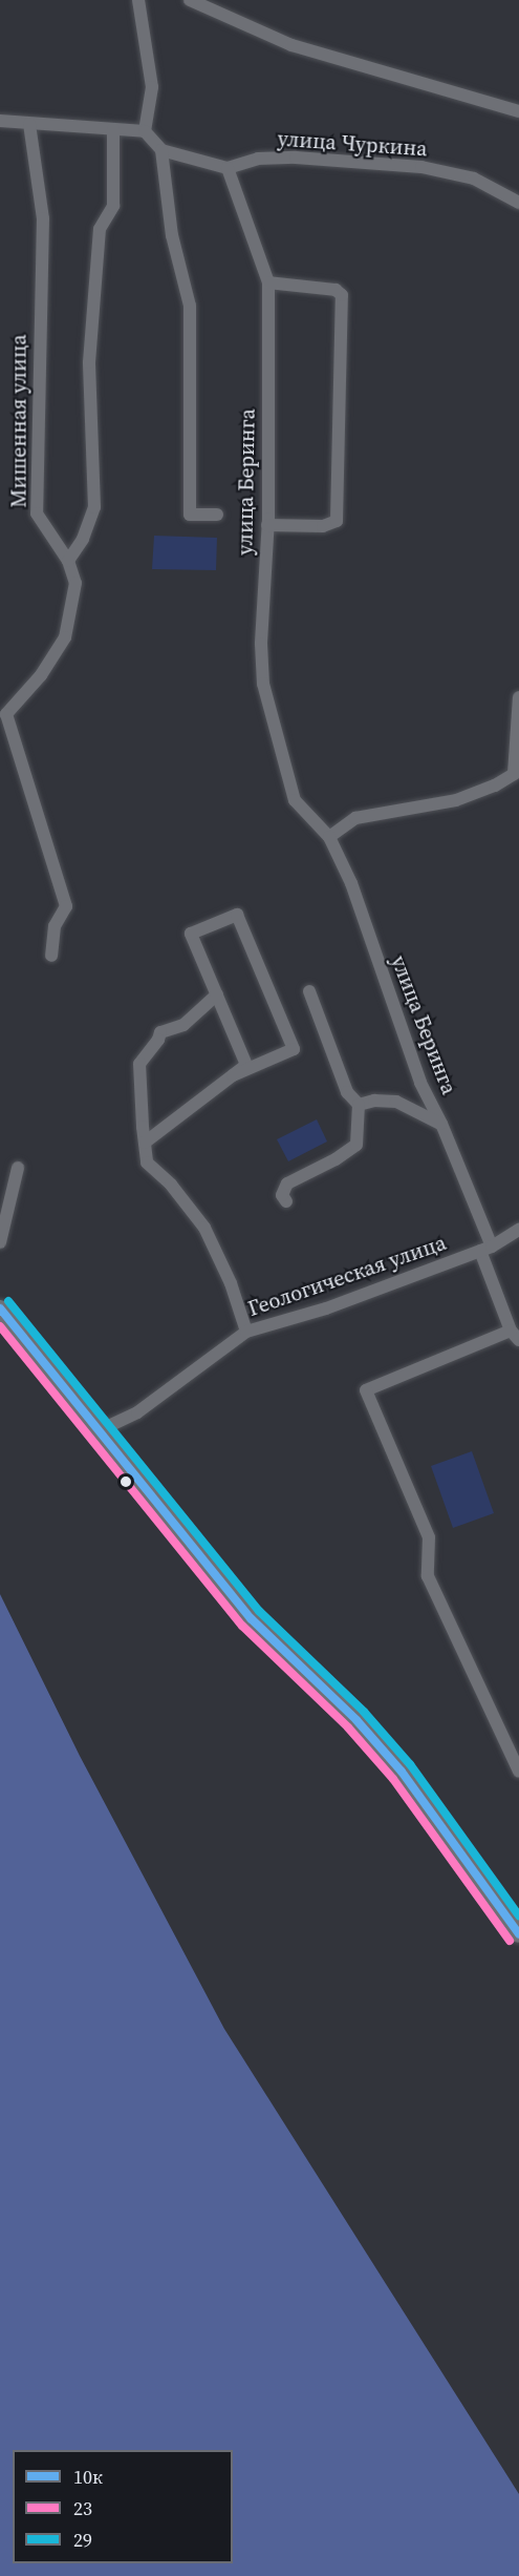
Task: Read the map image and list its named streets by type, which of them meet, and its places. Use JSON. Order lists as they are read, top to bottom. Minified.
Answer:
{"streets":{"street":["улица Чуркина","Мишенная улица","улица Беринга","Геологическая улица"]},"crossings":[["улица Чуркина","улица Беринга"],["улица Беринга","Геологическая улица"]],"lines":["transit line 29","transit line 10к","transit line 23"],"legend":["10к","23","29"]}
